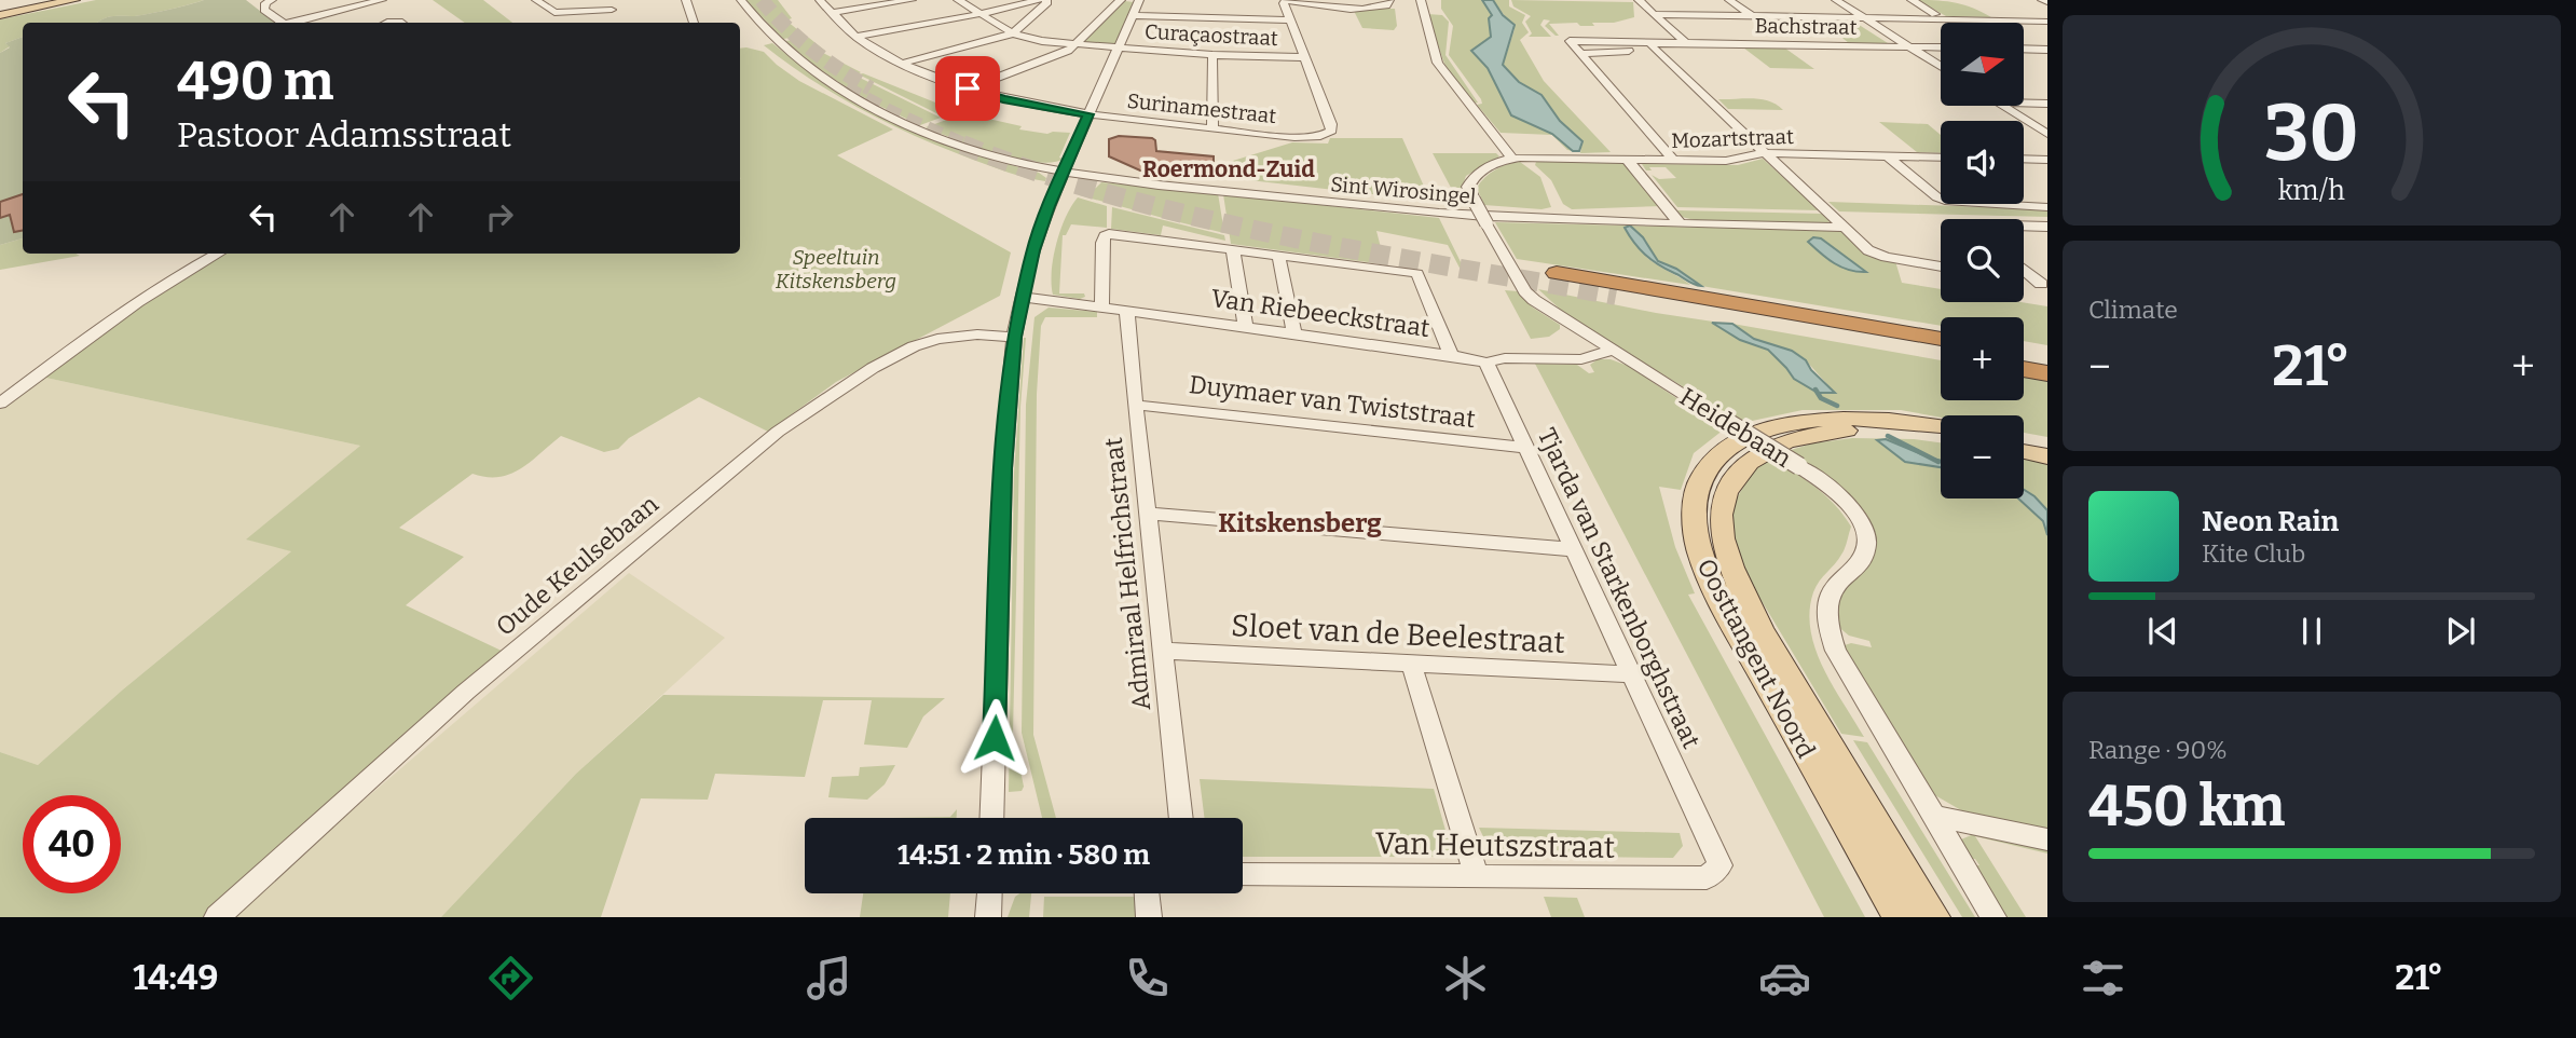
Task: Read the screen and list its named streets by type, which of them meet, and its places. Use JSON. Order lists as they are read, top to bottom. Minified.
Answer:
{"streets":{"main road":["Oosttangent Noord"],"street":["Bachstraat","Curaçaostraat","Surinamestraat","Mozartstraat","Sint Wirosingel","Van Riebeeckstraat","Duymaer van Twiststraat","Heidebaan","Oude Keulsebaan","Admiraal Helfrichstraat","Tjarda van Starkenborghstraat","Sloet van de Beelestraat","Van Heutszstraat"]},"crossings":[["Curaçaostraat","Surinamestraat"],["Mozartstraat","Heidebaan"],["Van Riebeeckstraat","Heidebaan"],["Van Riebeeckstraat","Admiraal Helfrichstraat"],["Van Riebeeckstraat","Tjarda van Starkenborghstraat"],["Duymaer van Twiststraat","Admiraal Helfrichstraat"],["Duymaer van Twiststraat","Tjarda van Starkenborghstraat"],["Admiraal Helfrichstraat","Sloet van de Beelestraat"],["Tjarda van Starkenborghstraat","Sloet van de Beelestraat"],["Tjarda van Starkenborghstraat","Van Heutszstraat"]],"districts":["Roermond-Zuid","Kitskensberg"],"parks":["Speeltuin Kitskensberg"],"north":"right","page":{"map_buttons":["+","−"],"turn":["490 m","Pastoor Adamsstraat"],"tile":["Climate",["Range · 90%","450 km"]],"heat":["−","21°","+"],"song":["Neon Rain","Kite Club"],"limit":"40","trip":"14:51 · 2 min · 580 m","tabs":["14:49","21°"],"gauge":["30","km/h"]}}
